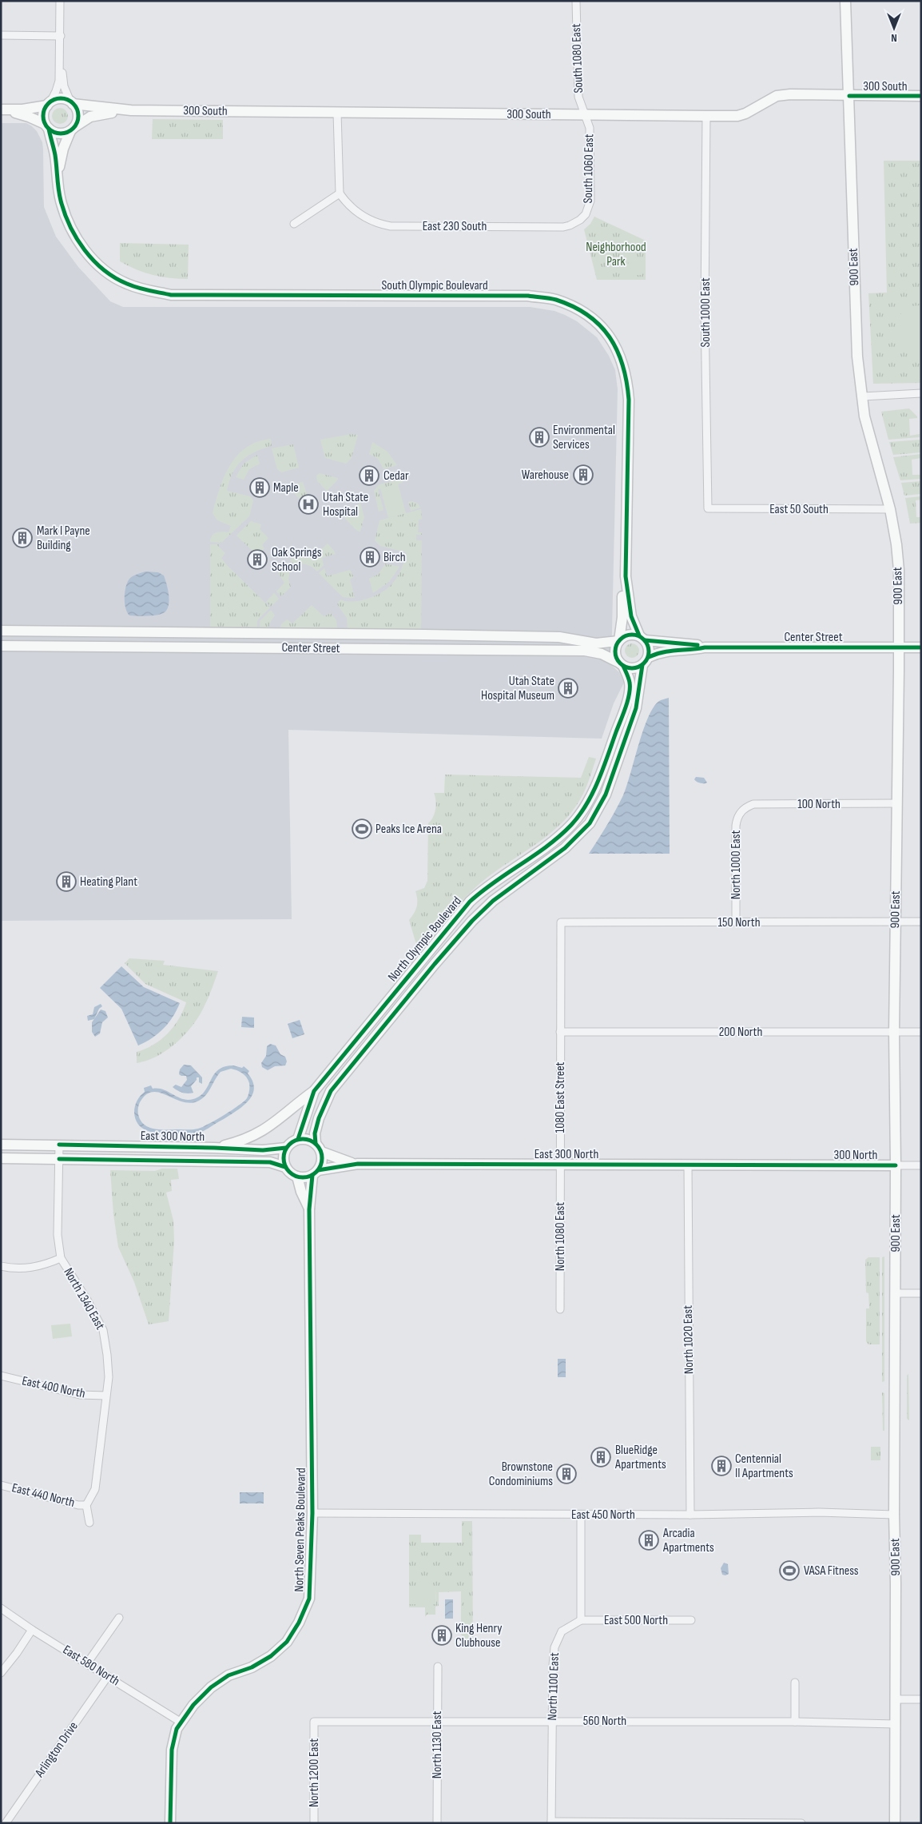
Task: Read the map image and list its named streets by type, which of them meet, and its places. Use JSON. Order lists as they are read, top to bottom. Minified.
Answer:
{"streets":{"street":["South 1080 East","300 South","South 1060 East","East 230 South","900 East","South Olympic Boulevard","South 1000 East","East 50 South","Center Street","100 North","North 1000 East","150 North","North Olympic Boulevard","200 North","1080 East Street","East 300 North","300 North","North 1080 East","North 1340 East","North 1020 East","East 400 North","East 440 North","East 450 North","North Seven Peaks Boulevard","East 500 North","East 580 North","North 1100 East","560 North","North 1130 East","Arlington Drive","North 1200 East"]},"crossings":[["South 1080 East","300 South"],["South 1080 East","South 1060 East"],["300 South","South 1060 East"],["300 South","900 East"],["300 South","South Olympic Boulevard"],["300 South","South 1000 East"],["South 1060 East","East 230 South"],["900 East","East 50 South"],["900 East","Center Street"],["900 East","100 North"],["900 East","150 North"],["900 East","200 North"],["900 East","300 North"],["900 East","East 450 North"],["900 East","560 North"],["South Olympic Boulevard","Center Street"],["South Olympic Boulevard","North Olympic Boulevard"],["South 1000 East","East 50 South"],["Center Street","North Olympic Boulevard"],["100 North","North 1000 East"],["North 1000 East","150 North"],["150 North","200 North"],["150 North","1080 East Street"],["North Olympic Boulevard","East 300 North"],["North Olympic Boulevard","North Seven Peaks Boulevard"],["200 North","1080 East Street"],["1080 East Street","East 300 North"],["1080 East Street","North 1080 East"],["East 300 North","300 North"],["East 300 North","North 1080 East"],["East 300 North","North 1340 East"],["East 300 North","North 1020 East"],["East 300 North","North Seven Peaks Boulevard"],["North 1340 East","East 400 North"],["North 1340 East","East 440 North"],["North 1020 East","East 450 North"],["East 450 North","North Seven Peaks Boulevard"],["North Seven Peaks Boulevard","East 580 North"],["East 500 North","North 1100 East"],["East 580 North","Arlington Drive"],["North 1100 East","560 North"],["560 North","North 1130 East"],["560 North","North 1200 East"]],"parks":["Neighborhood Park"],"places":{"building":["Environmental Services","Warehouse","Cedar","Maple","Mark I Payne Building","Birch","Oak Springs School","Utah State Hospital Museum","Heating Plant","BlueRidge Apartments","Centennial II Apartments","Brownstone Condominiums","Arcadia Apartments","King Henry Clubhouse"],"hospital":["Utah State Hospital"],"sports":["Peaks Ice Arena","VASA Fitness"]},"north":"bottom"}
